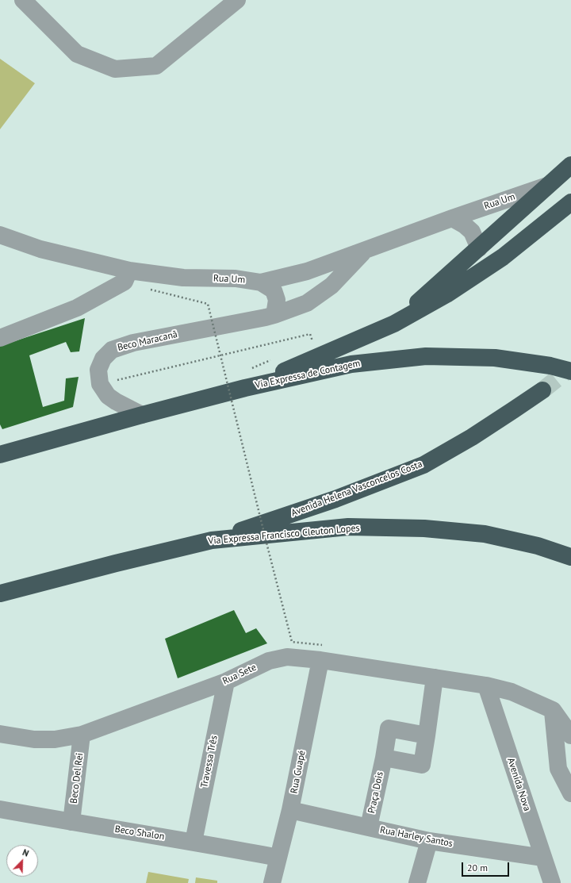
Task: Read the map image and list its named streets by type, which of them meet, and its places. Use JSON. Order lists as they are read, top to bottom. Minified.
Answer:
{"streets":{"highway":["Via Expressa de Contagem","Avenida Helena Vasconcelos Costa","Via Expressa Francisco Cleuton Lopes"],"street":["Rua Um","Beco Maracanã","Rua Sete","Travessa Três","Rua Guapé","Beco Del Rei","Avenida Nova","Praça Dois","Beco Shalon","Rua Harley Santos"]},"crossings":[["Rua Um","Beco Maracanã"],["Avenida Helena Vasconcelos Costa","Via Expressa Francisco Cleuton Lopes"],["Rua Sete","Travessa Três"],["Rua Sete","Rua Guapé"],["Rua Sete","Beco Del Rei"],["Rua Sete","Avenida Nova"],["Travessa Três","Beco Shalon"],["Rua Guapé","Beco Shalon"],["Rua Guapé","Rua Harley Santos"],["Beco Del Rei","Beco Shalon"],["Avenida Nova","Rua Harley Santos"],["Praça Dois","Rua Harley Santos"]],"scale_bar":"20 m","north":"top right"}
